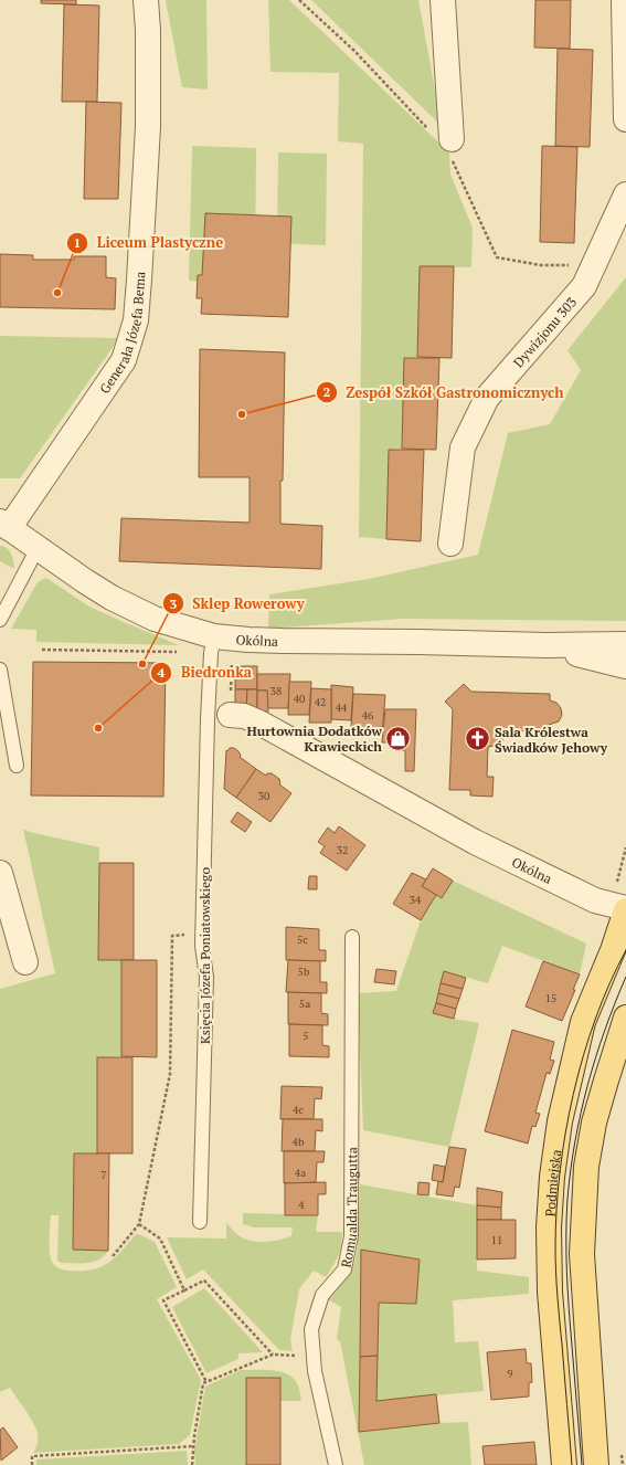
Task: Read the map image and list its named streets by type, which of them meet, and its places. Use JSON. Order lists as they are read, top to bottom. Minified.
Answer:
{"streets":{"main road":["Podmiejska"],"street":["Generała Józefa Bema","Dywizjonu 303","Okólna"],"lane":["Księcia Józefa Poniatowskiego","Romualda Traugutta"]},"crossings":[["Generała Józefa Bema","Okólna"],["Okólna","Księcia Józefa Poniatowskiego"],["Okólna","Podmiejska"]],"places":{"other":["Liceum Plastyczne","Zespół Szkół Gastronomicznych","Sklep Rowerowy","Biedronka"],"shop":["Hurtownia Dodatków Krawieckich"],"church":["Sala Królestwa Świadków Jehowy"]},"house_numbers":["38","40","42","44","46","30","32","34","5c","5b","15","5a","5","4c","4b","4a","7","4","11","9"]}
